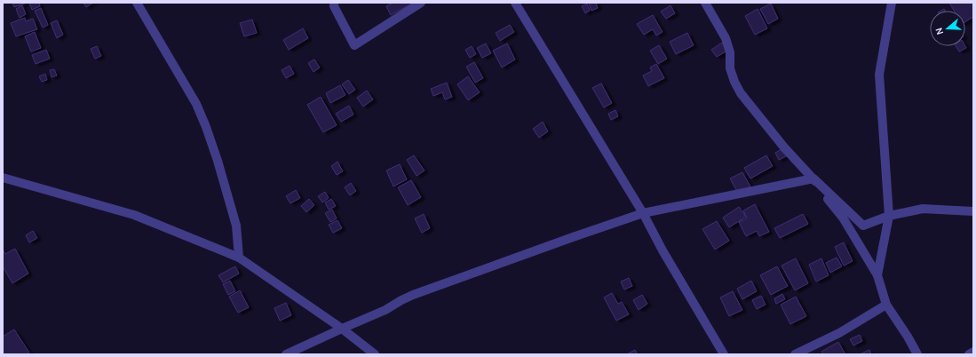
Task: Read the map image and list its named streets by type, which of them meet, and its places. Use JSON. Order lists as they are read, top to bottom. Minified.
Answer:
{"north":"left"}
